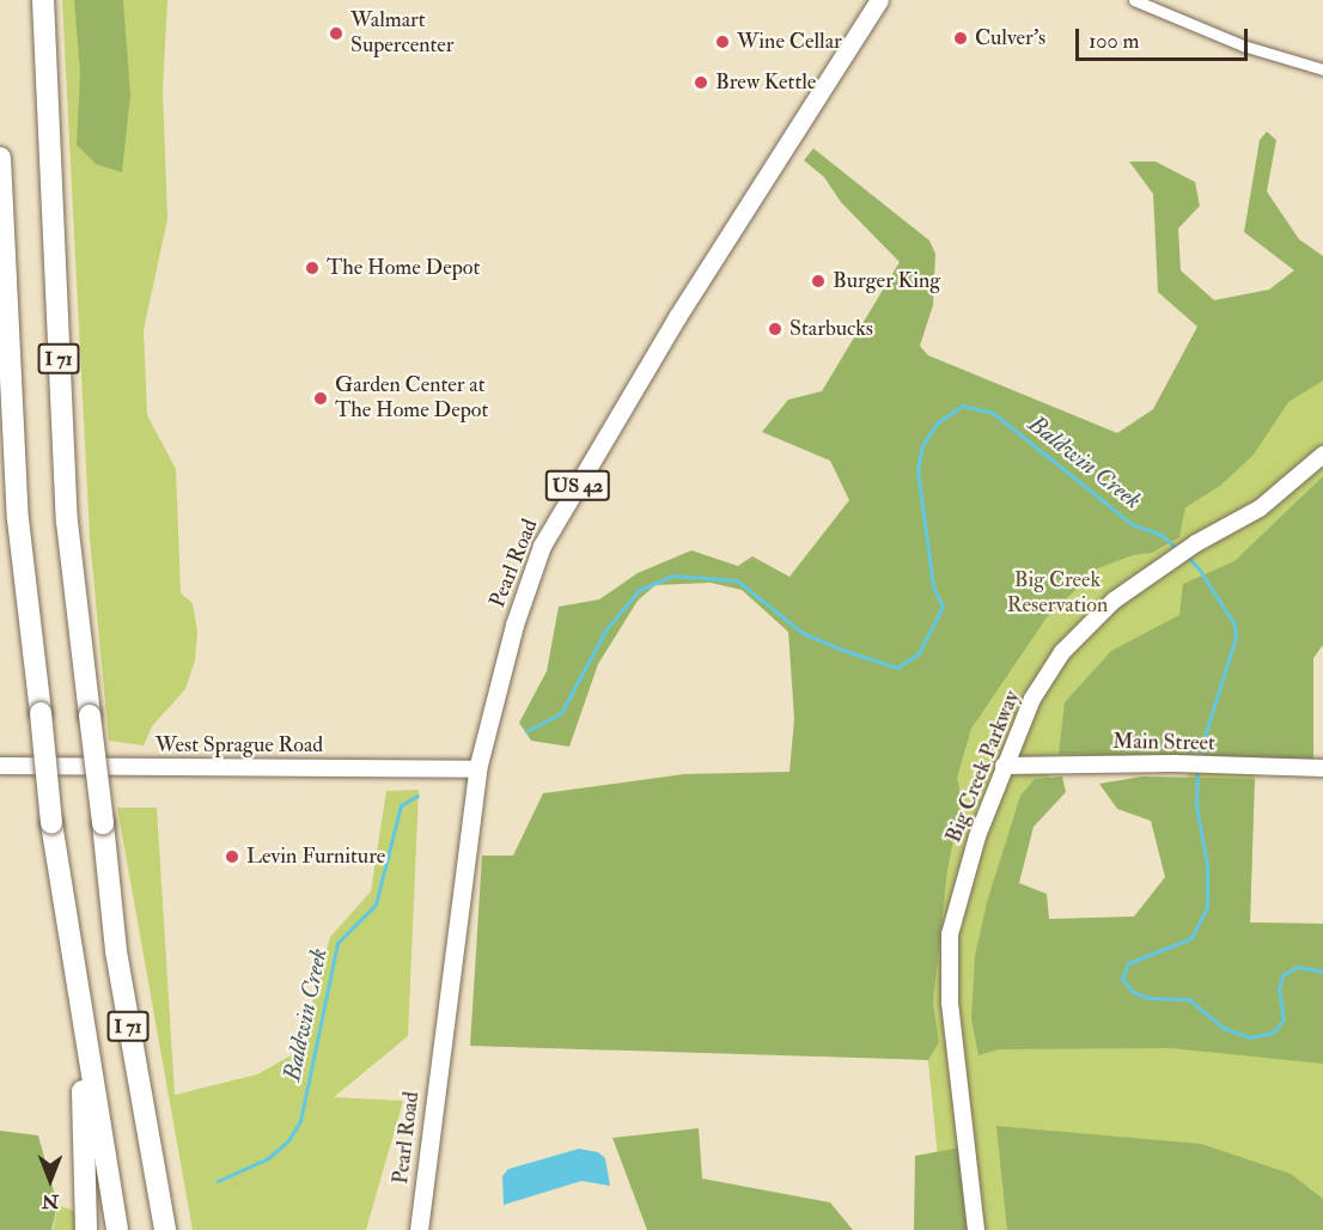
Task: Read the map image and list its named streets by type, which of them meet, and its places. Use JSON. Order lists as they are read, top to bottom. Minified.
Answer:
{"streets":{"highway":["I 71"],"main road":["US 42","Pearl Road"],"street":["Main Street","West Sprague Road","Big Creek Parkway"]},"crossings":[["Pearl Road","West Sprague Road"],["Main Street","Big Creek Parkway"]],"water":["Baldwin Creek"],"parks":["Big Creek Reservation"],"places":["Walmart Supercenter","Culver's","Wine Cellar","Brew Kettle","The Home Depot","Burger King","Starbucks","Garden Center at The Home Depot","Levin Furniture"],"scale_bar":"100 m","north":"bottom"}
